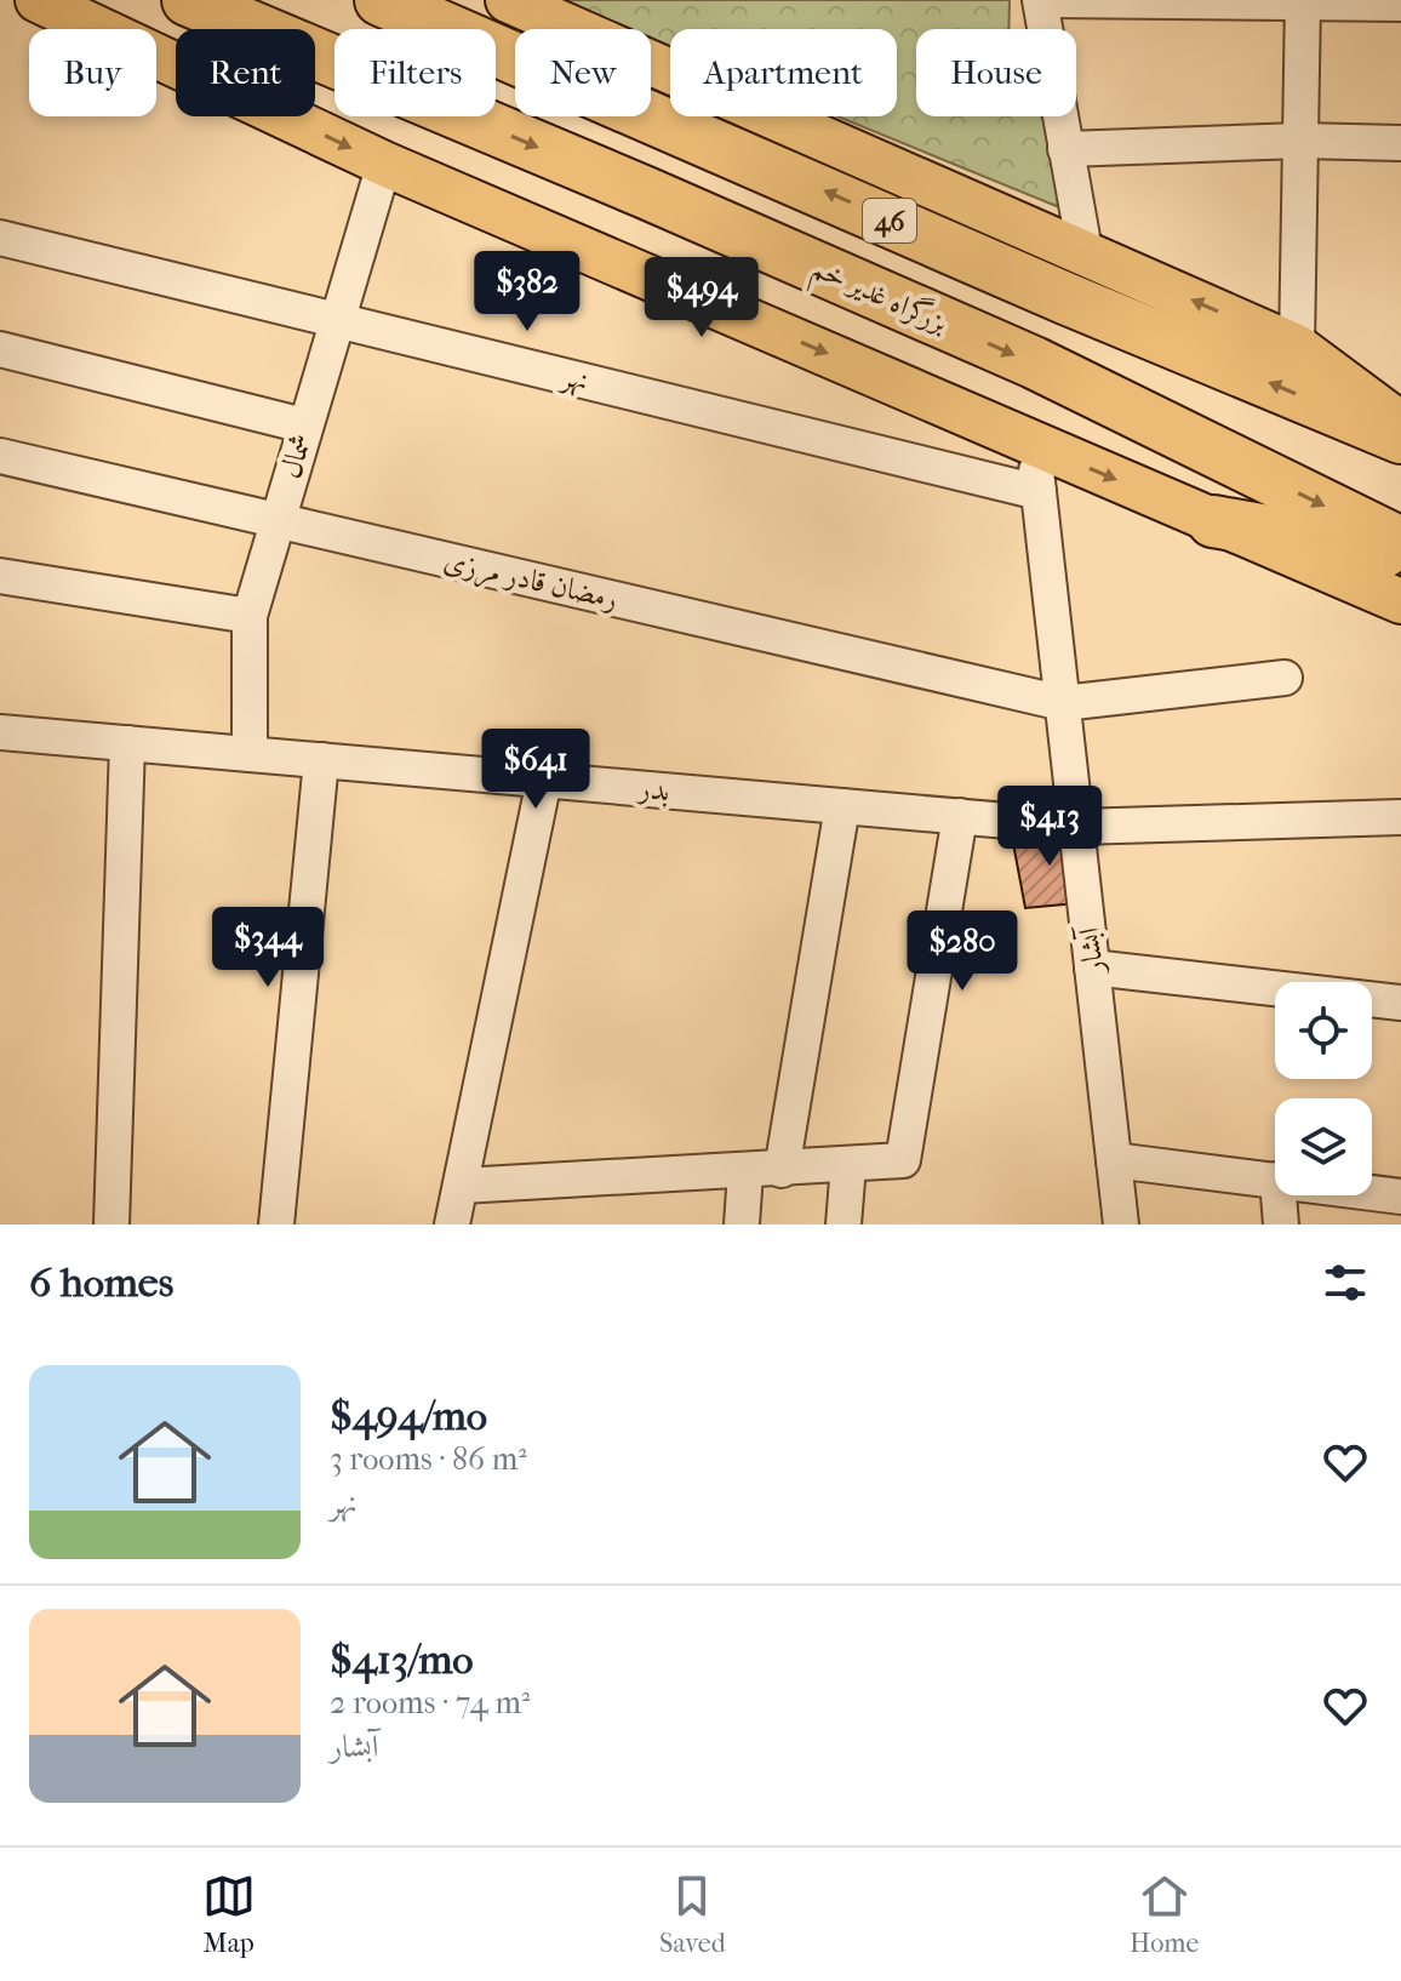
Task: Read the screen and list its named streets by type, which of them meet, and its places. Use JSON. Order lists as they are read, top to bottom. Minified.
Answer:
{"streets":{"highway":["46","بزرگراه غدیر خم"],"street":["نهر","شمال","رمضان قادر مرزی","بدر","آبشار"]},"crossings":[["نهر","شمال"],["نهر","آبشار"],["شمال","رمضان قادر مرزی"],["شمال","بدر"],["رمضان قادر مرزی","آبشار"],["بدر","آبشار"]],"page":{"chip":["Buy","Rent","Filters","New","Apartment","House"],"price":["$382","$494","$641","$413","$344","$280"],"heading":"6 homes","list":[{"name":"$494/mo","note":"3 rooms · 86 m² · نهر"},{"name":"$413/mo","note":"2 rooms · 74 m² · آبشار"}],"tabs":["Map","Saved","Home"]}}
